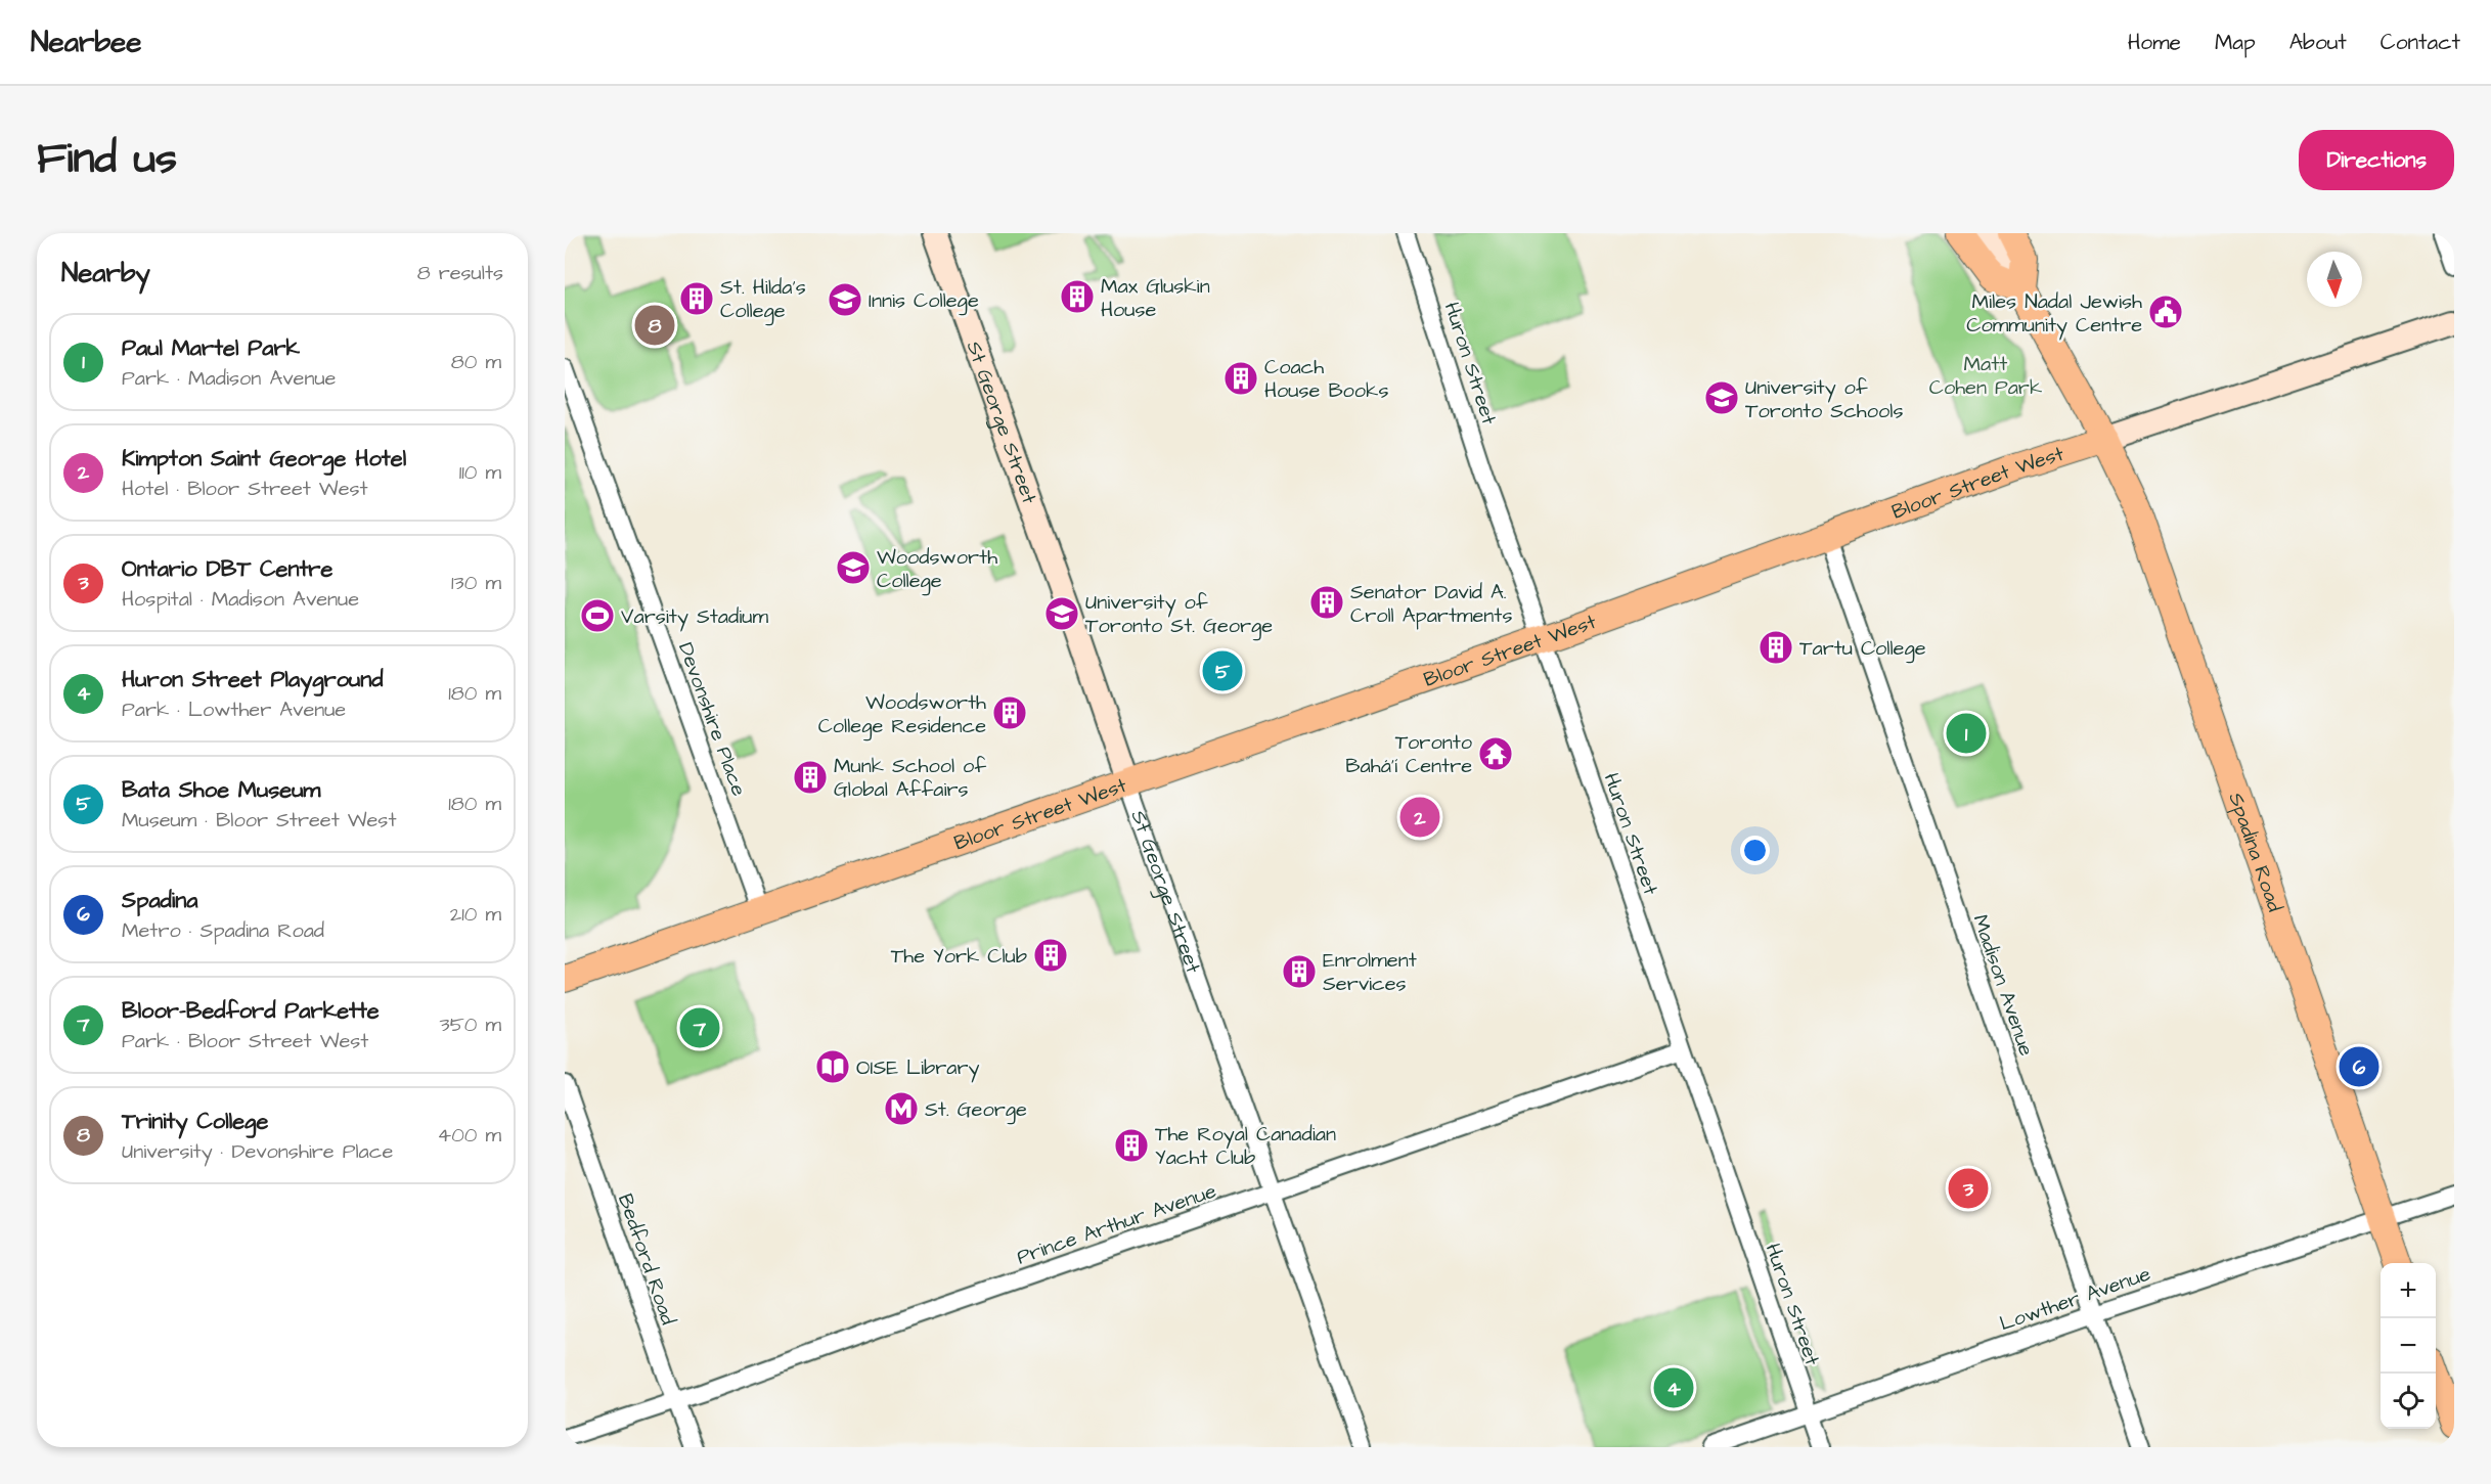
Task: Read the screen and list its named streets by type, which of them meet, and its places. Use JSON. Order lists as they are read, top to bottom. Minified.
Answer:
{"streets":{"main road":["Bloor Street West","Spadina Road"],"street":["Huron Street","St George Street","Devonshire Place","Madison Avenue","Prince Arthur Avenue","Bedford Road","Lowther Avenue"]},"crossings":[["Huron Street","Bloor Street West"],["Huron Street","Prince Arthur Avenue"],["Huron Street","Lowther Avenue"],["St George Street","Bloor Street West"],["St George Street","Prince Arthur Avenue"],["Bloor Street West","Devonshire Place"],["Bloor Street West","Spadina Road"],["Bloor Street West","Madison Avenue"],["Spadina Road","Lowther Avenue"],["Madison Avenue","Lowther Avenue"],["Prince Arthur Avenue","Bedford Road"]],"parks":["Matt Cohen Park"],"places":{"building":["Max Gluskin House","St. Hilda's College","Coach House Books","Senator David A. Croll Apartments","Tartu College","Woodsworth College Residence","Munk School of Global Affairs","The York Club","Enrolment Services","The Royal Canadian Yacht Club"],"school or university":["Innis College","University of Toronto Schools","Woodsworth College","University of Toronto St. George"],"public building":["Miles Nadal Jewish Community Centre"],"sports":["Varsity Stadium"],"temple":["Toronto Bahá'í Centre"],"library":["OISE Library"],"metro station":["St. George"]},"north":"bottom","page":{"header":"Nearbee","nav":["Home","Map","About","Contact"],"title":"Find us","buttons":"Directions","heading":["Nearby","8 results"],"pins":["8","5","1","2","7","6","3","4"],"list":[{"mark":"1","name":"Paul Martel Park","note":"Park · Madison Avenue","value":"80 m"},{"mark":"2","name":"Kimpton Saint George Hotel","note":"Hotel · Bloor Street West","value":"110 m"},{"mark":"3","name":"Ontario DBT Centre","note":"Hospital · Madison Avenue","value":"130 m"},{"mark":"4","name":"Huron Street Playground","note":"Park · Lowther Avenue","value":"180 m"},{"mark":"5","name":"Bata Shoe Museum","note":"Museum · Bloor Street West","value":"180 m"},{"mark":"6","name":"Spadina","note":"Metro · Spadina Road","value":"210 m"},{"mark":"7","name":"Bloor-Bedford Parkette","note":"Park · Bloor Street West","value":"350 m"},{"mark":"8","name":"Trinity College","note":"University · Devonshire Place","value":"400 m"}],"map_buttons":["+","−"]}}
